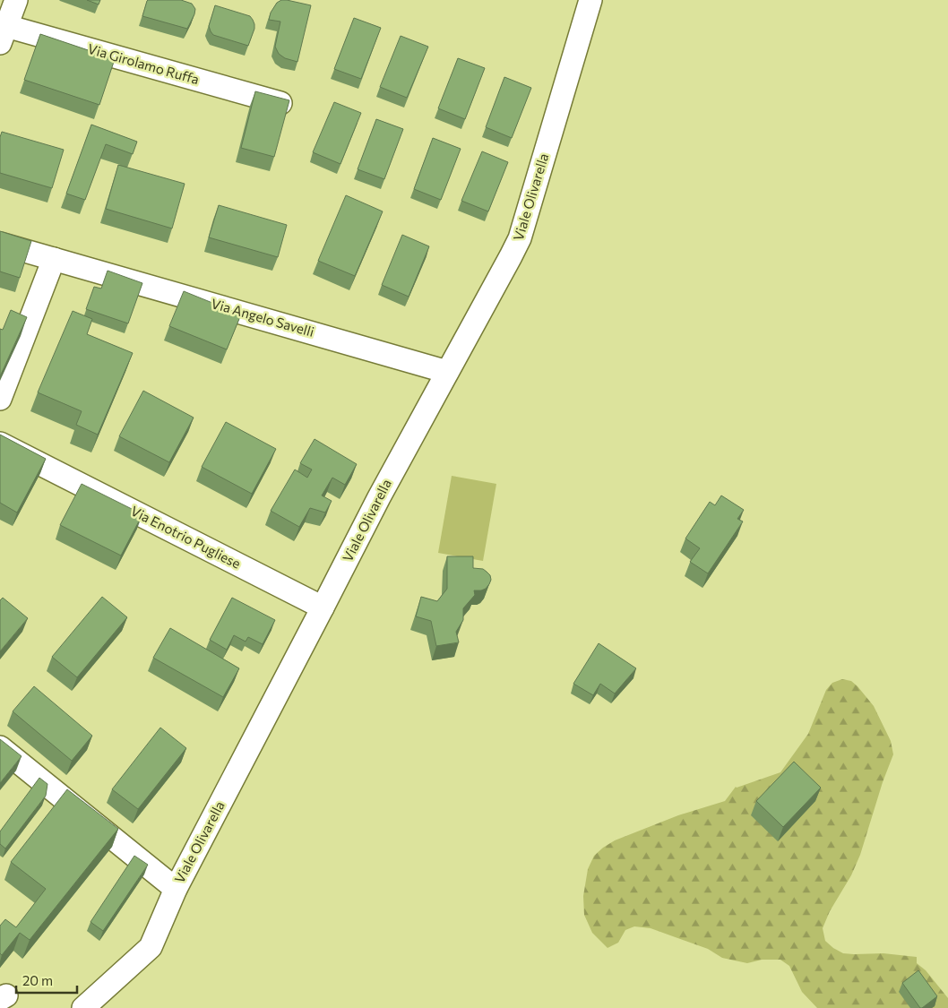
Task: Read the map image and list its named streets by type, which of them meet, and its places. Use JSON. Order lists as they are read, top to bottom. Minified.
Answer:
{"streets":{"street":["Via Girolamo Ruffa","Viale Olivarella","Via Angelo Savelli","Via Enotrio Pugliese"]},"crossings":[["Viale Olivarella","Via Angelo Savelli"],["Viale Olivarella","Via Enotrio Pugliese"]],"scale_bar":"20 m"}
